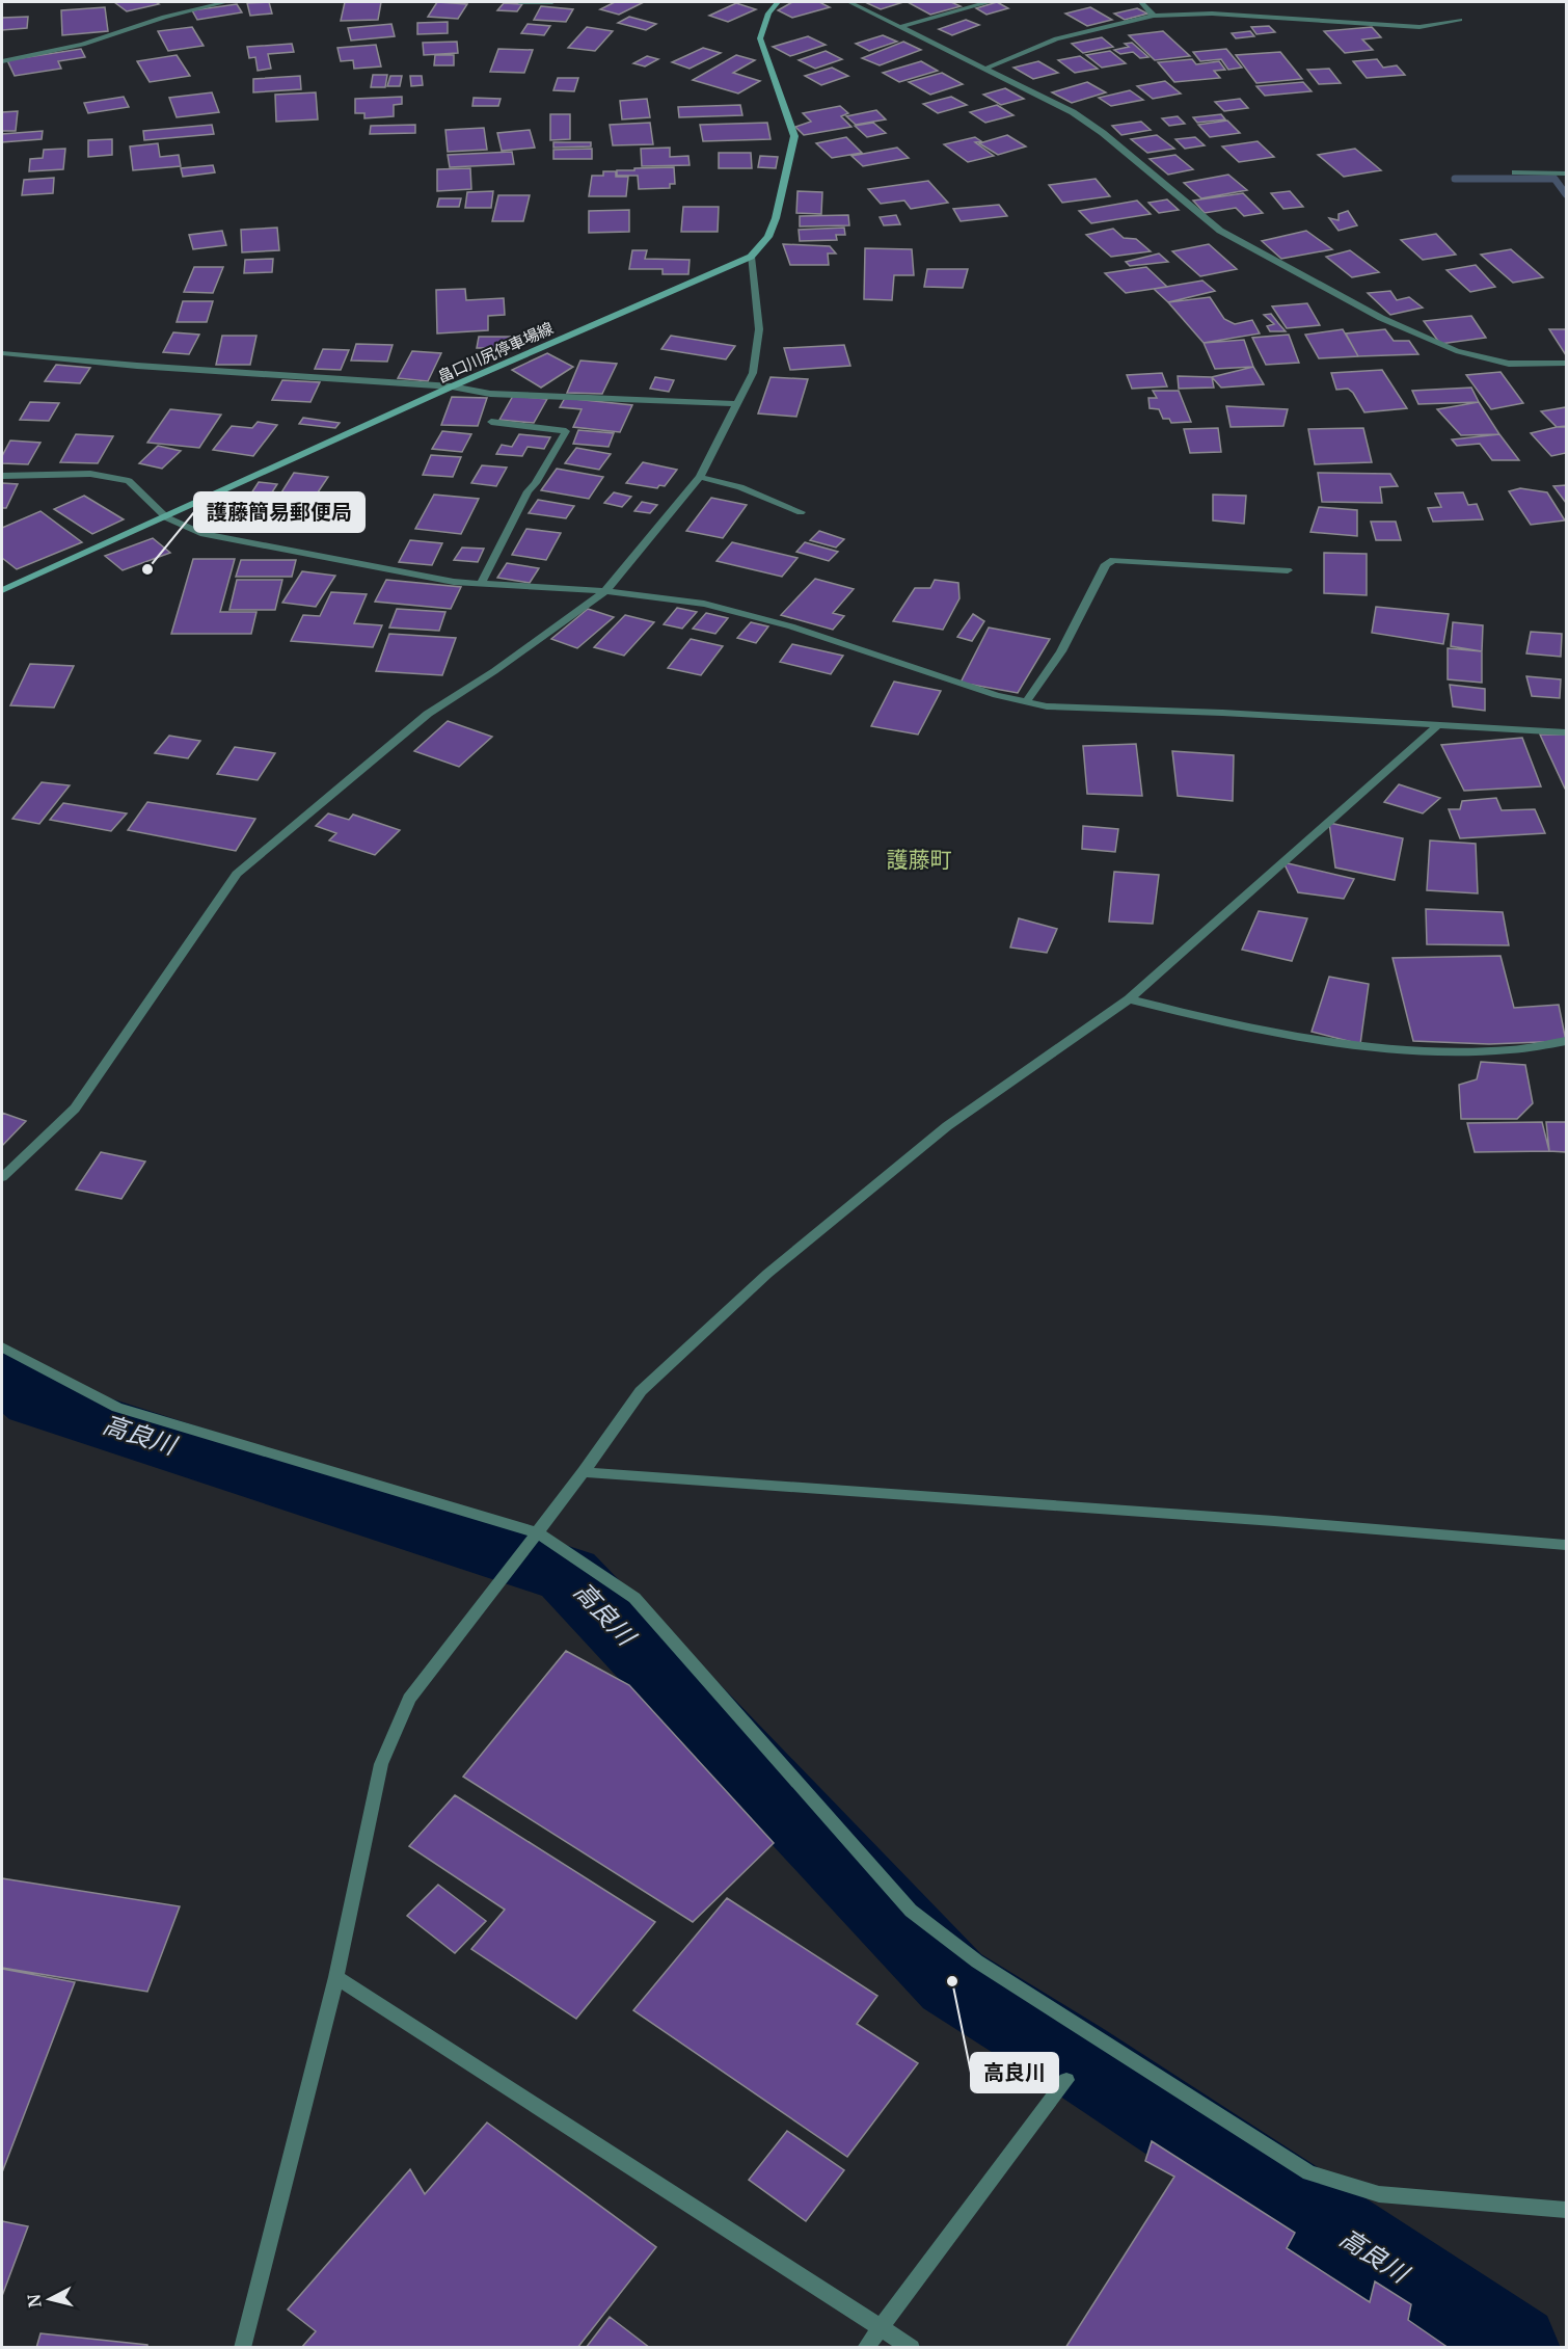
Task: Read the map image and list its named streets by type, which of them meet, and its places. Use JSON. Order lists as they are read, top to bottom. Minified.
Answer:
{"streets":{"main road":["畠口川尻停車場線"]},"districts":["護藤町"],"water":["高良川"],"places":["護藤簡易郵便局","高良川"],"north":"left"}
